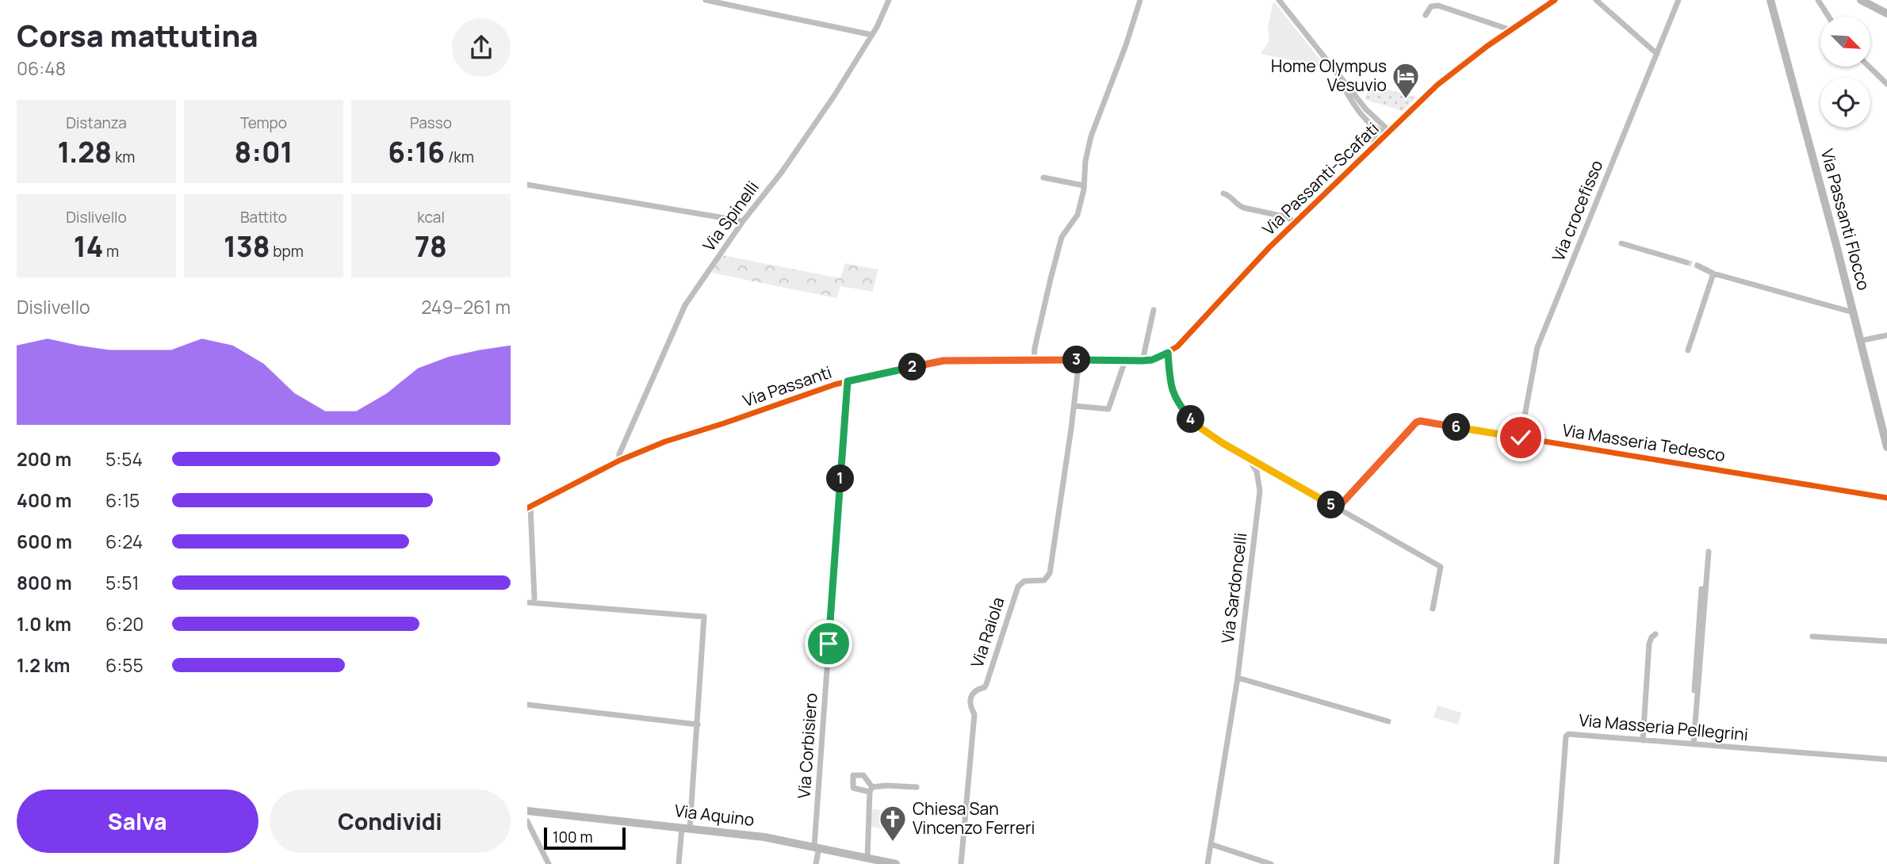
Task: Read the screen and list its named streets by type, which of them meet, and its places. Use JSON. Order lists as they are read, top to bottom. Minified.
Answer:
{"streets":{"street":["Via Passanti-Scafati","Via crocefisso","Via Spinelli","Via Passanti Flocco","Via Passanti","Via Masseria Tedesco","Via Sardoncelli","Via Raiola","Via Masseria Pellegrini","Via Corbisiero","Via Aquino"]},"crossings":[["Via Passanti-Scafati","Via Passanti"],["Via crocefisso","Via Masseria Tedesco"],["Via Spinelli","Via Passanti"],["Via Passanti","Via Raiola"],["Via Passanti","Via Corbisiero"],["Via Corbisiero","Via Aquino"]],"places":{"hotel":["Home Olympus Vesuvio"],"church":["Chiesa San Vincenzo Ferreri"]},"scale_bar":"100 m","north":"bottom right","page":{"heading":["Corsa mattutina","06:48"],"stats":[["Distanza","1.28 km"],["Tempo","8:01"],["Passo","6:16 /km"],["Dislivello","14 m"],["Battito","138 bpm"],["kcal","78"]],"chart":["Dislivello","249–261 m"],"pins":["3","2","4","6","1","5"],"list":[{"name":"200 m","note":"5:54"},{"name":"400 m","note":"6:15"},{"name":"600 m","note":"6:24"},{"name":"800 m","note":"5:51"},{"name":"1.0 km","note":"6:20"},{"name":"1.2 km","note":"6:55"}],"buttons":["Salva","Condividi"],"scale":"100 m"}}
